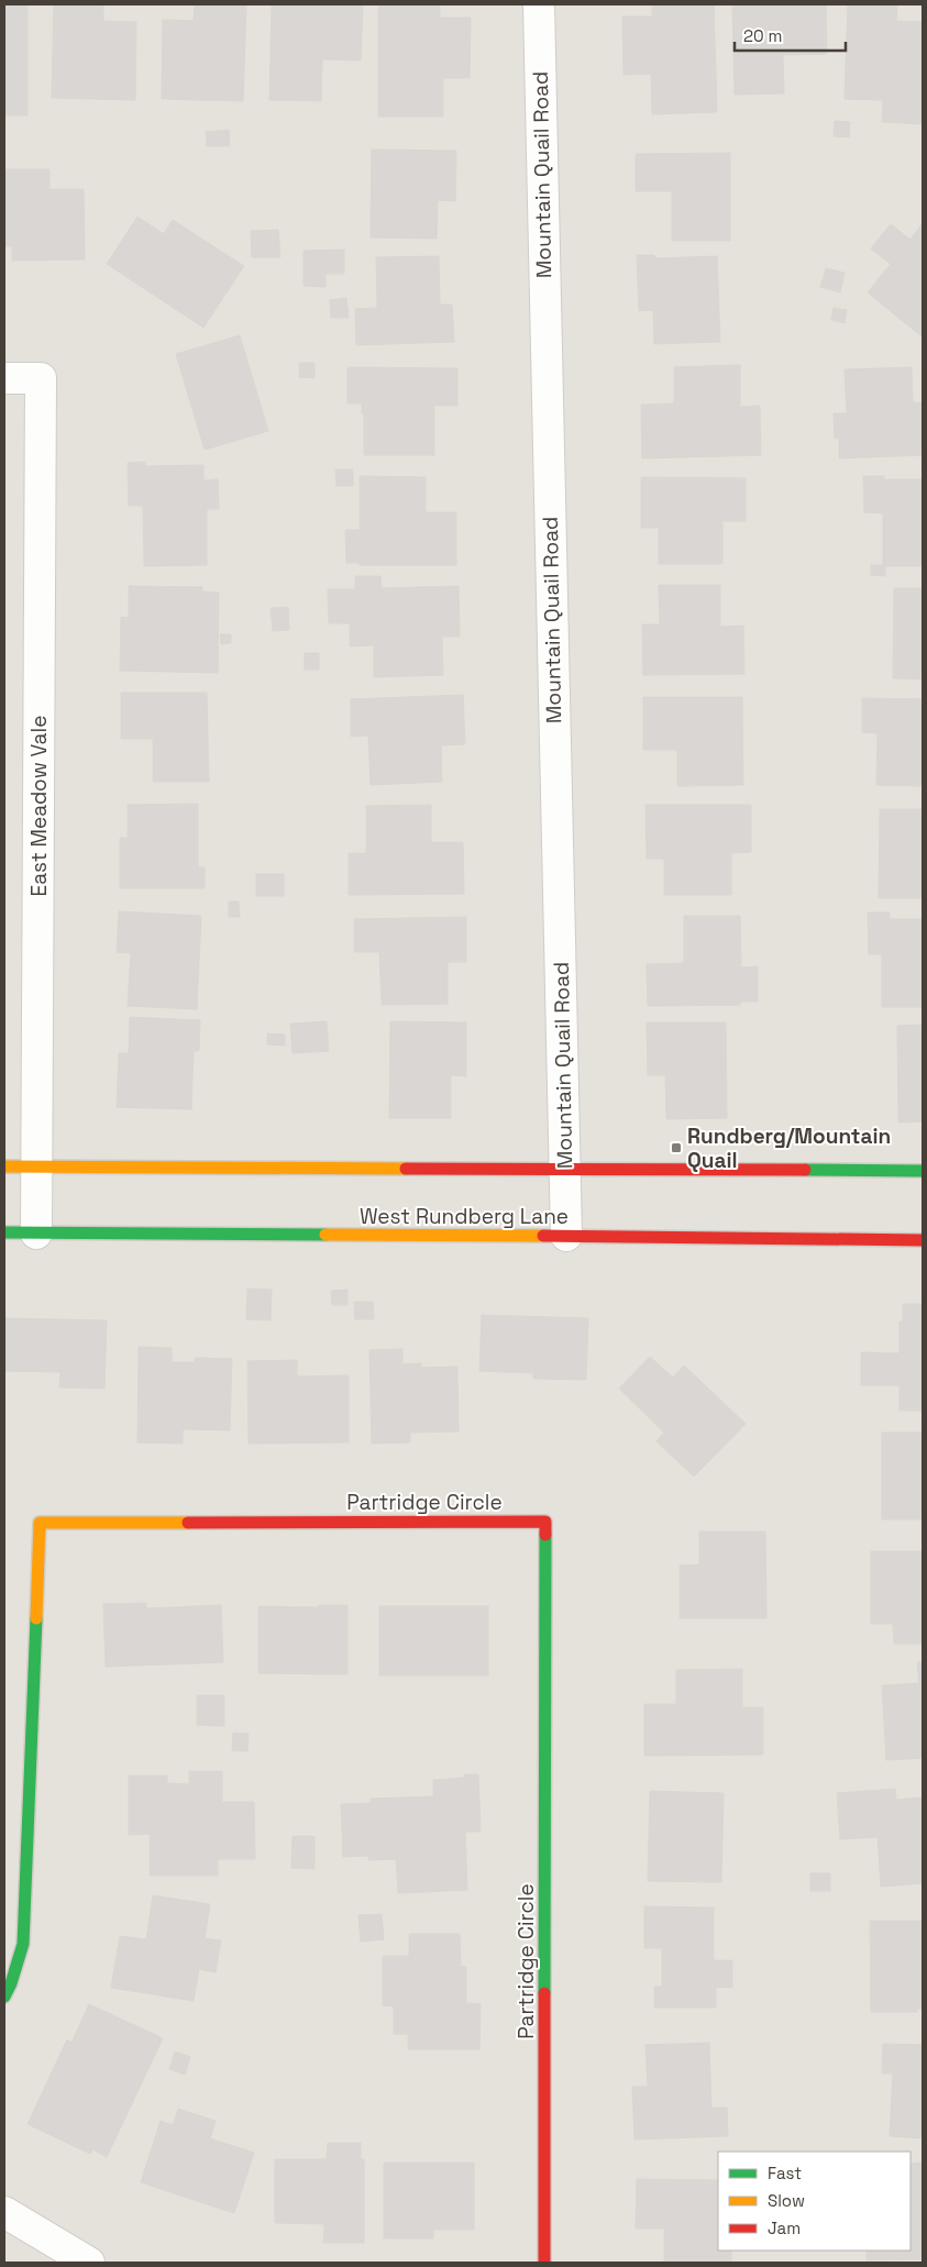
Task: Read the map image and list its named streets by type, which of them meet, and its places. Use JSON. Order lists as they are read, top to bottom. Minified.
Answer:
{"streets":{"main road":["West Rundberg Lane","Partridge Circle"],"street":["Mountain Quail Road","East Meadow Vale"]},"crossings":[["Mountain Quail Road","West Rundberg Lane"],["East Meadow Vale","West Rundberg Lane"]],"places":{"transit":["Rundberg/Mountain Quail"]},"legend":["Fast","Slow","Jam"],"scale_bar":"20 m"}
